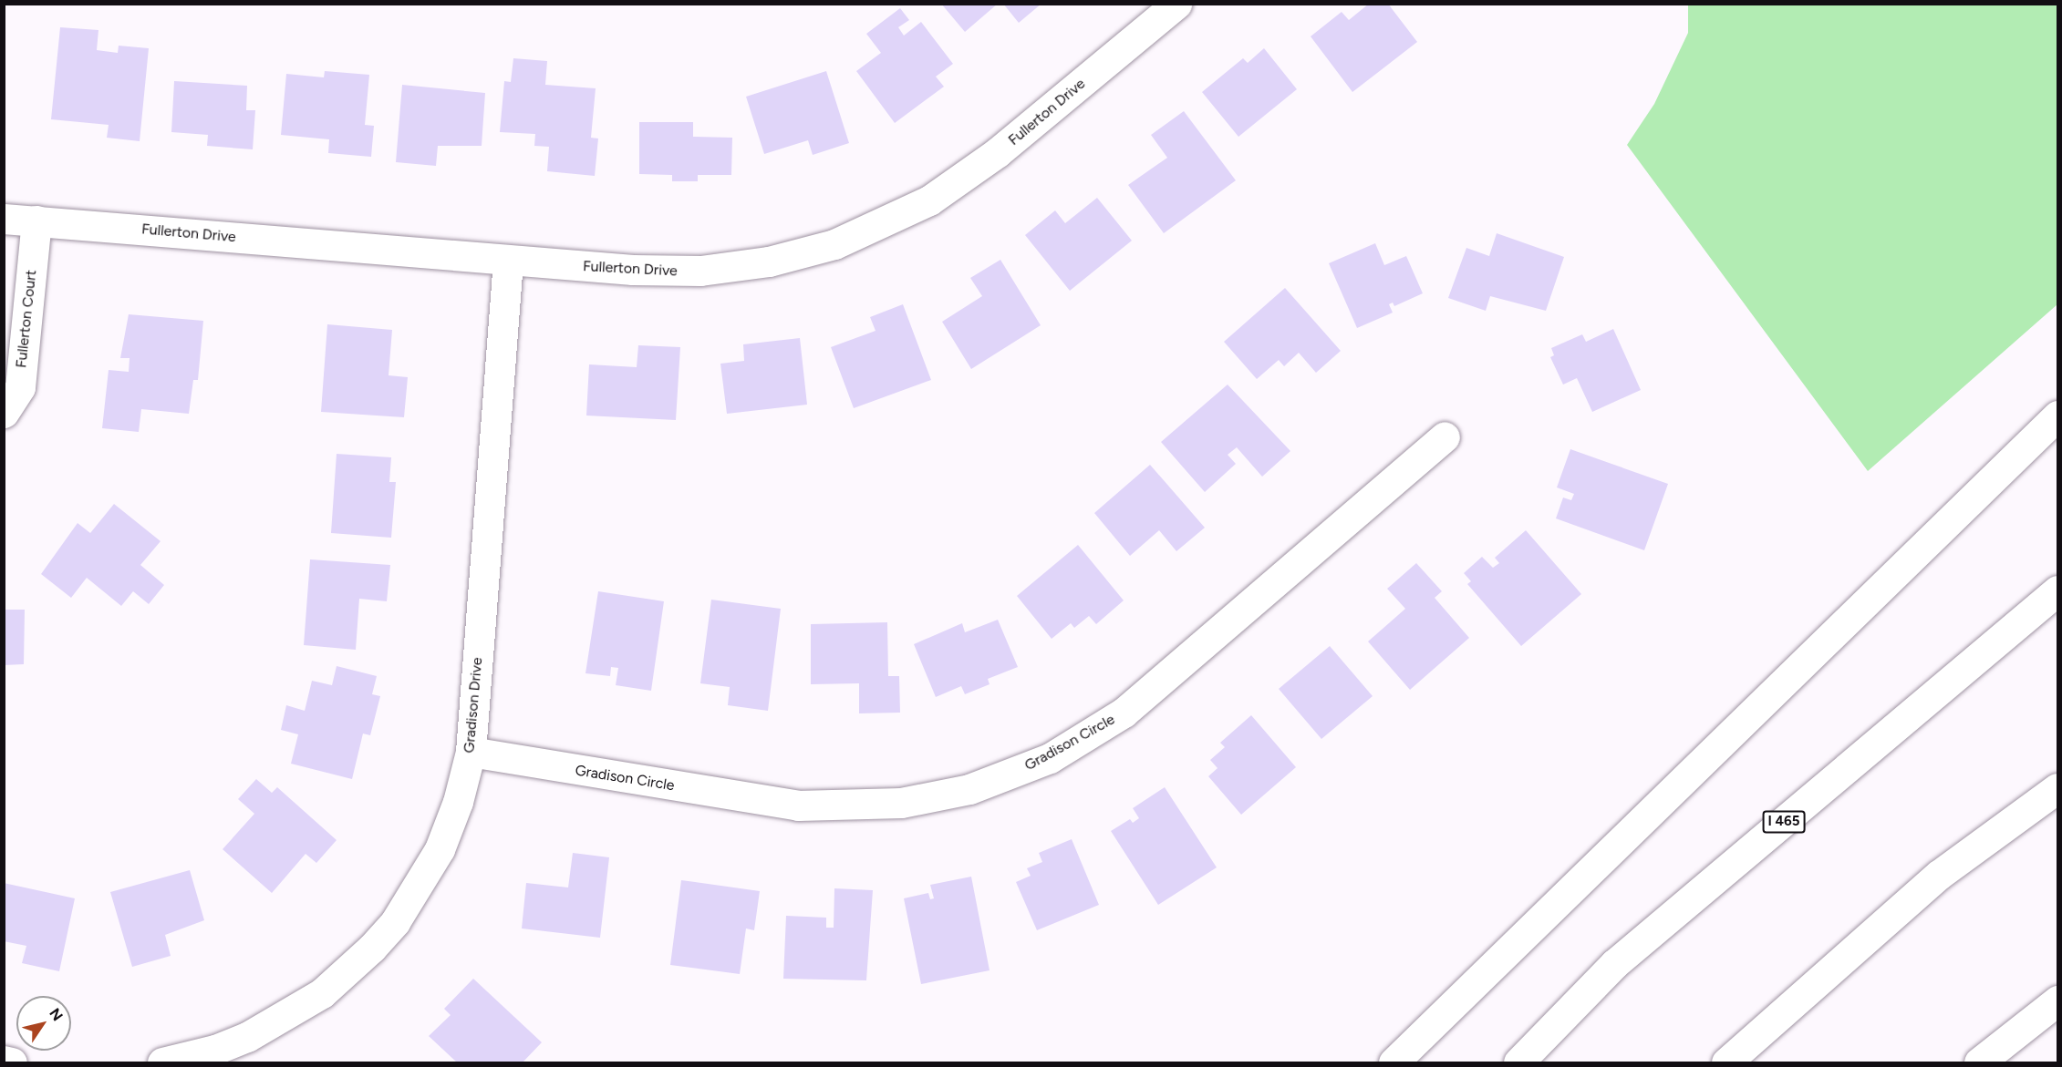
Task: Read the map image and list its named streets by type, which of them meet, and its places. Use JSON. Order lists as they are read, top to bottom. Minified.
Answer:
{"streets":{"main road":["Fullerton Drive","Fullerton Court","Gradison Drive","Gradison Circle","I 465"]},"crossings":[["Fullerton Drive","Fullerton Court"],["Fullerton Drive","Gradison Drive"],["Gradison Drive","Gradison Circle"]],"north":"top right"}
